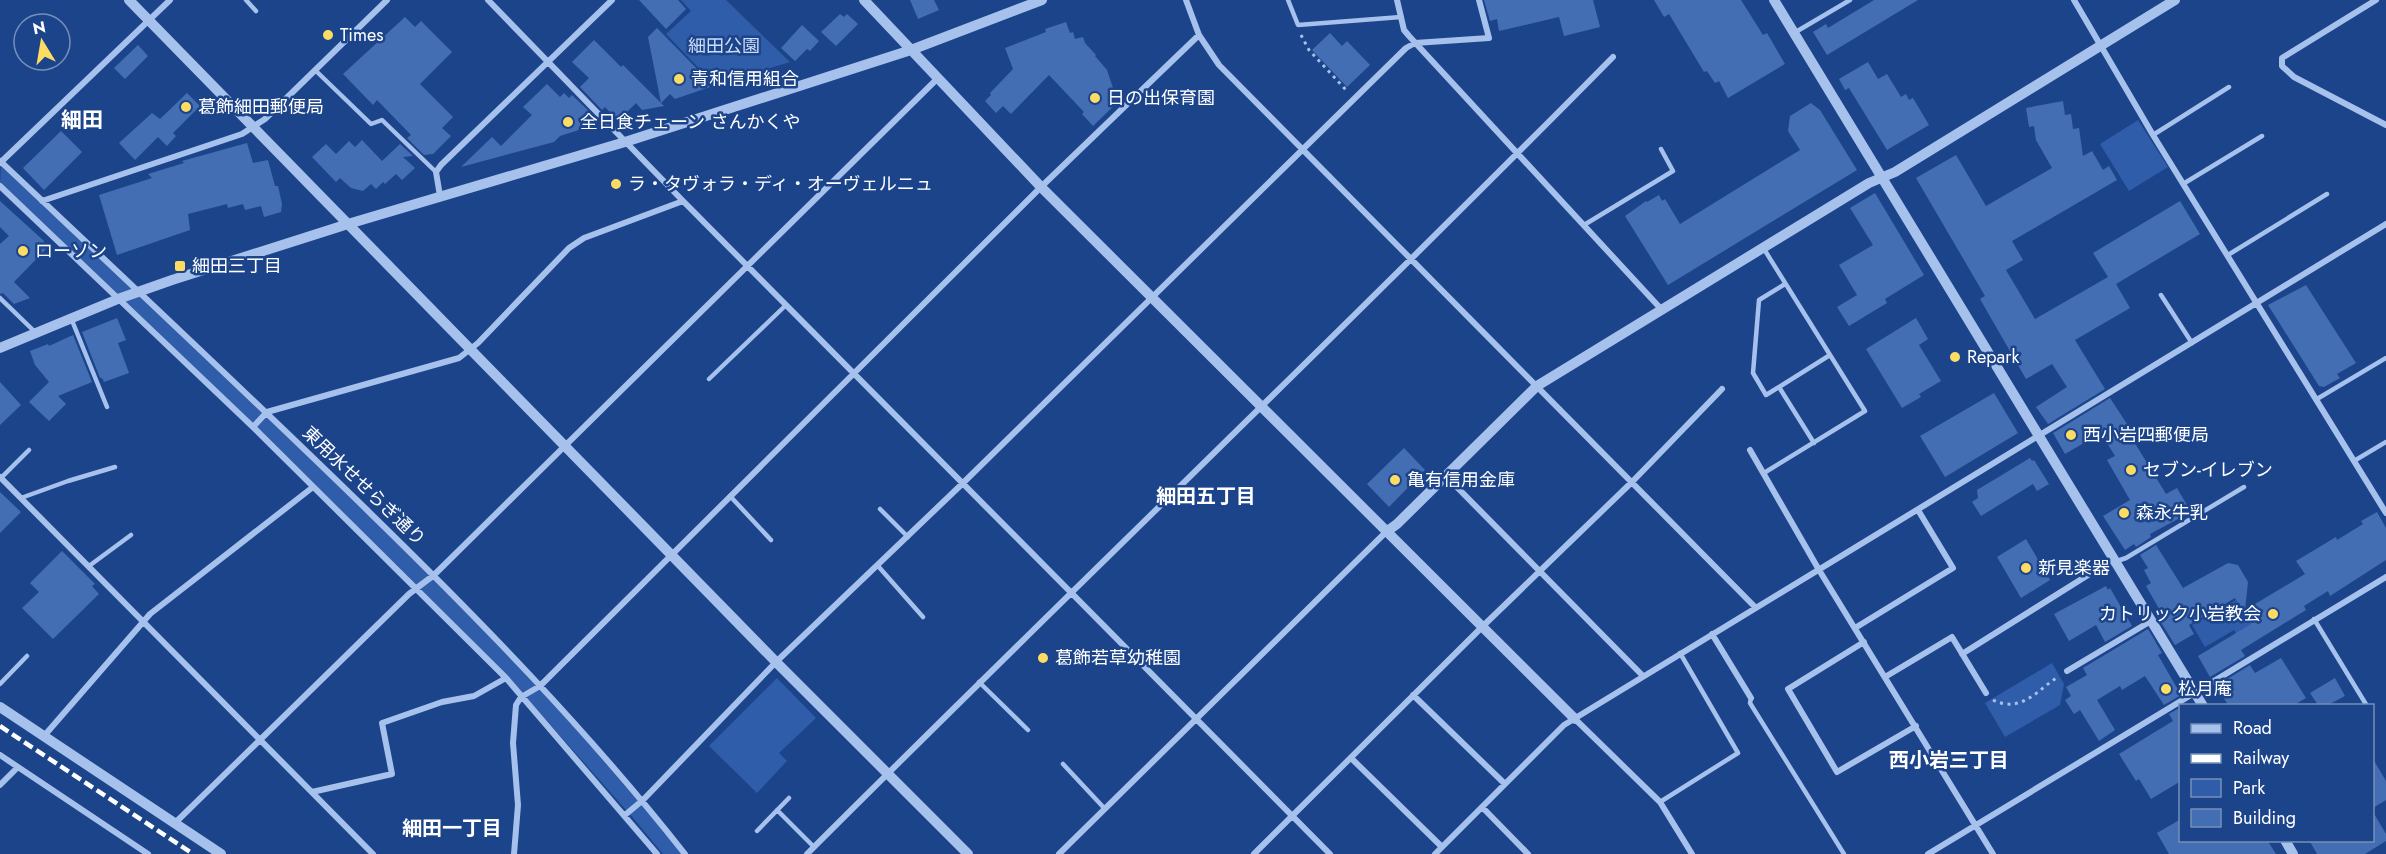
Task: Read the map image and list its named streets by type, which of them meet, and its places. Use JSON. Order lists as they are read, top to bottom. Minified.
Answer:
{"streets":{"street":["東用水せせらぎ通り"]},"districts":["細田","細田五丁目","西小岩三丁目","細田一丁目"],"parks":["細田公園"],"places":{"other":["Times","青和信用組合","日の出保育園","葛飾細田郵便局","全日食チェーン さんかくや","ラ・タヴォラ・ディ・オーヴェルニュ","ローソン","Repark","西小岩四郵便局","セブン-イレブン","亀有信用金庫","森永牛乳","新見楽器","カトリック小岩教会","葛飾若草幼稚園","松月庵"],"transit":["細田三丁目"]},"legend":["Road","Railway","Park","Building"],"north":"top"}
